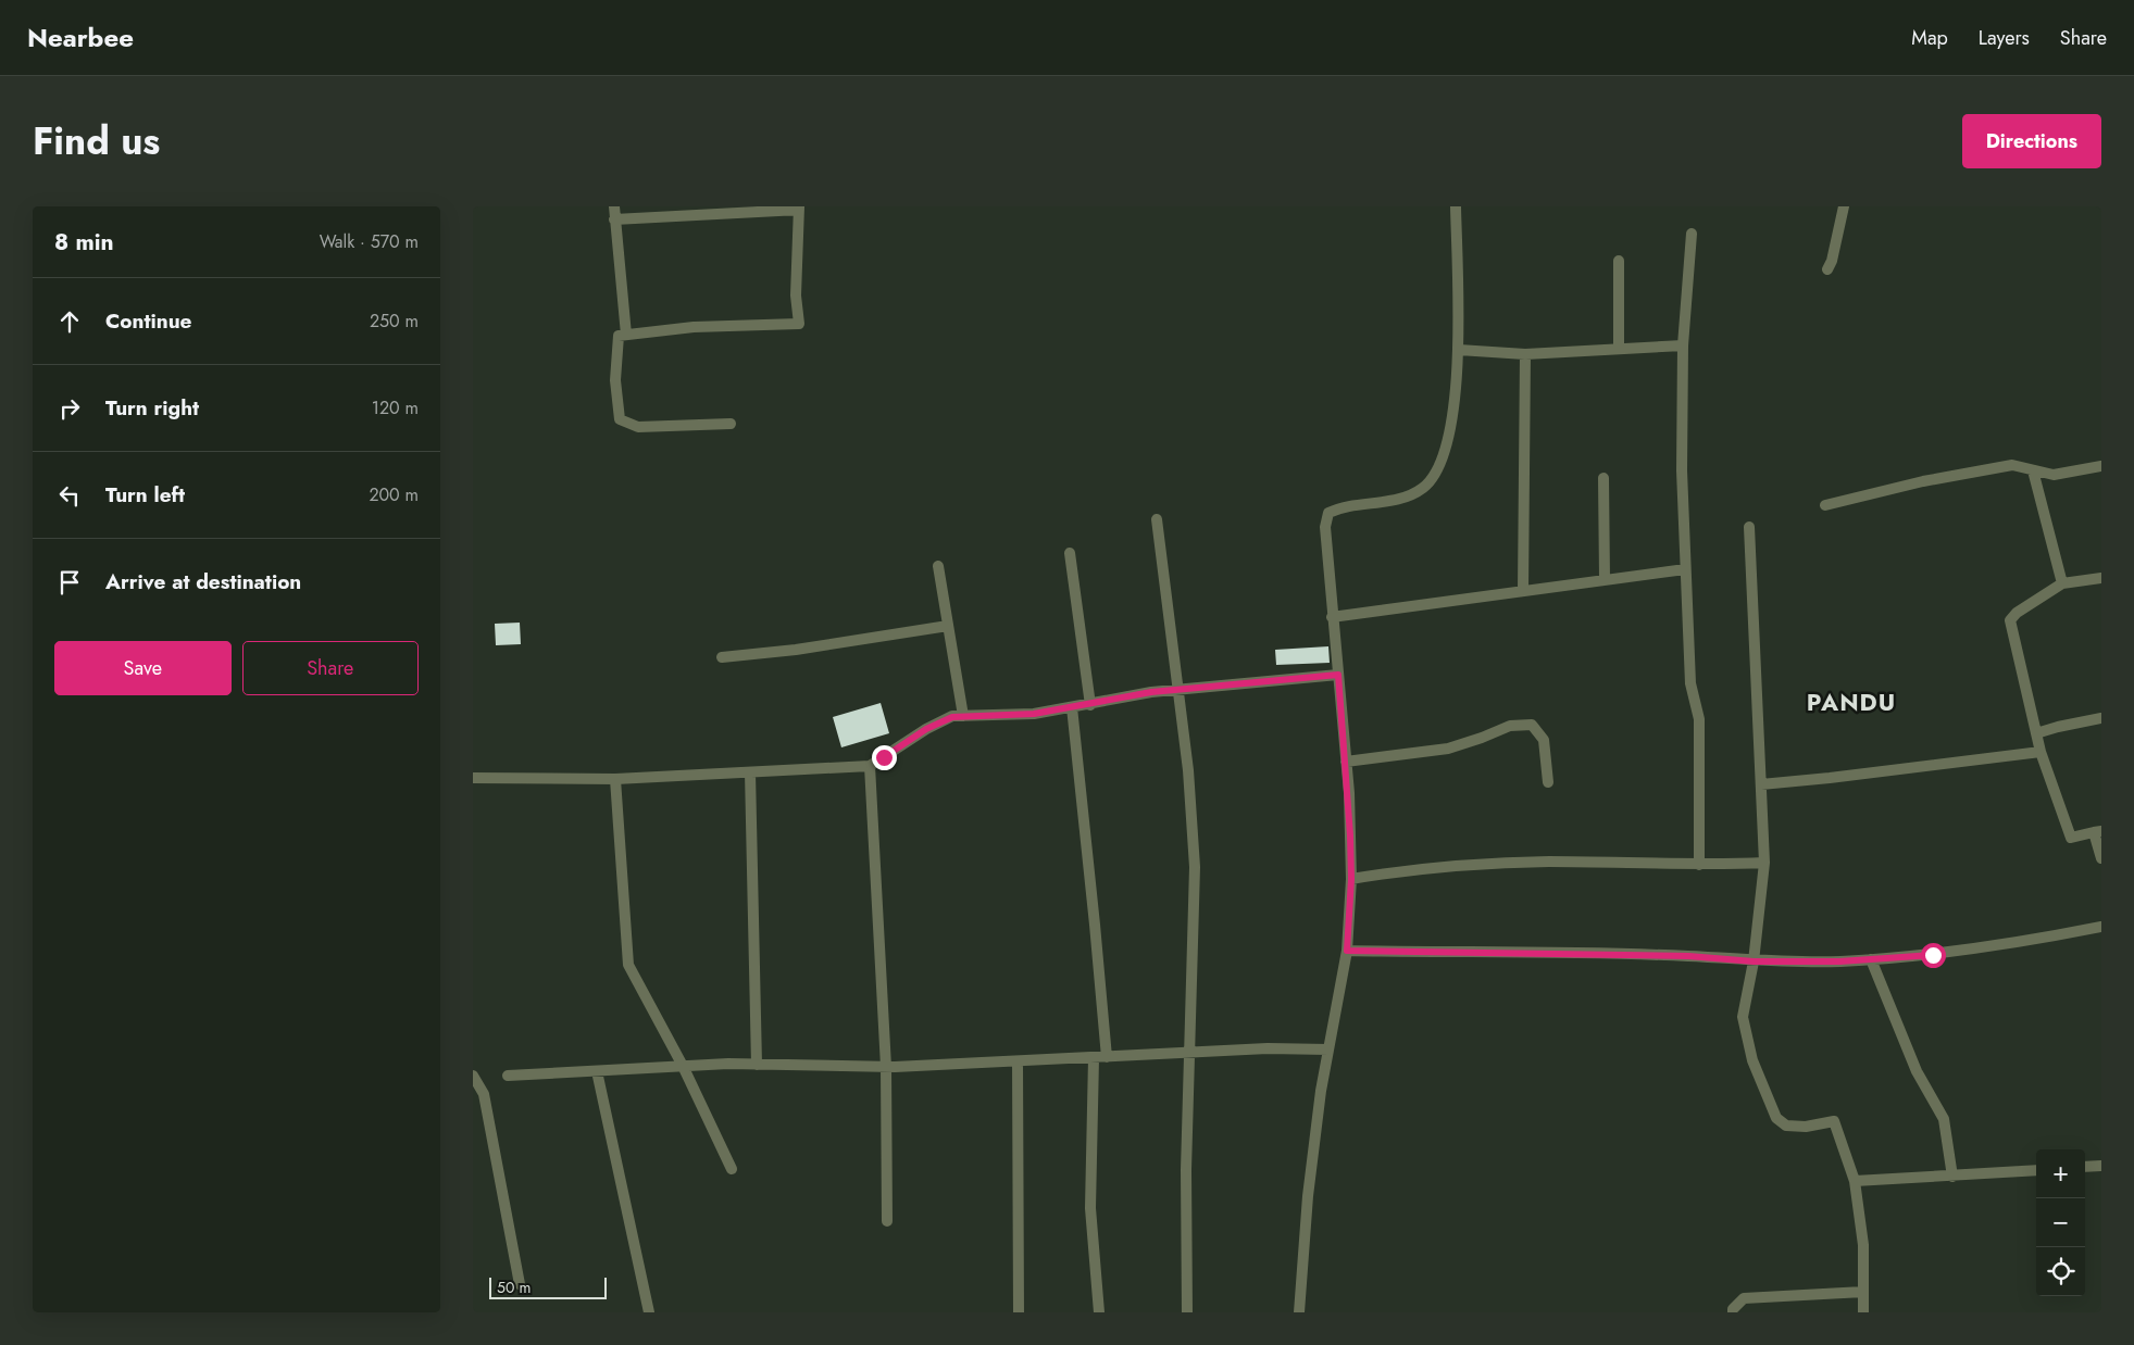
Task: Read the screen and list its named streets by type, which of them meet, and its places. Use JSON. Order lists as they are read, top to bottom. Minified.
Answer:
{"districts":["PANDU"],"scale_bar":"50 m","page":{"header":"Nearbee","nav":["Map","Layers","Share"],"title":"Find us","buttons":["Directions",["Save","Share"]],"heading":["8 min","Walk · 570 m"],"list":[["Continue","250 m"],["Turn right","120 m"],["Turn left","200 m"],"Arrive at destination"],"map_buttons":["+","−"],"scale":"50 m"}}
